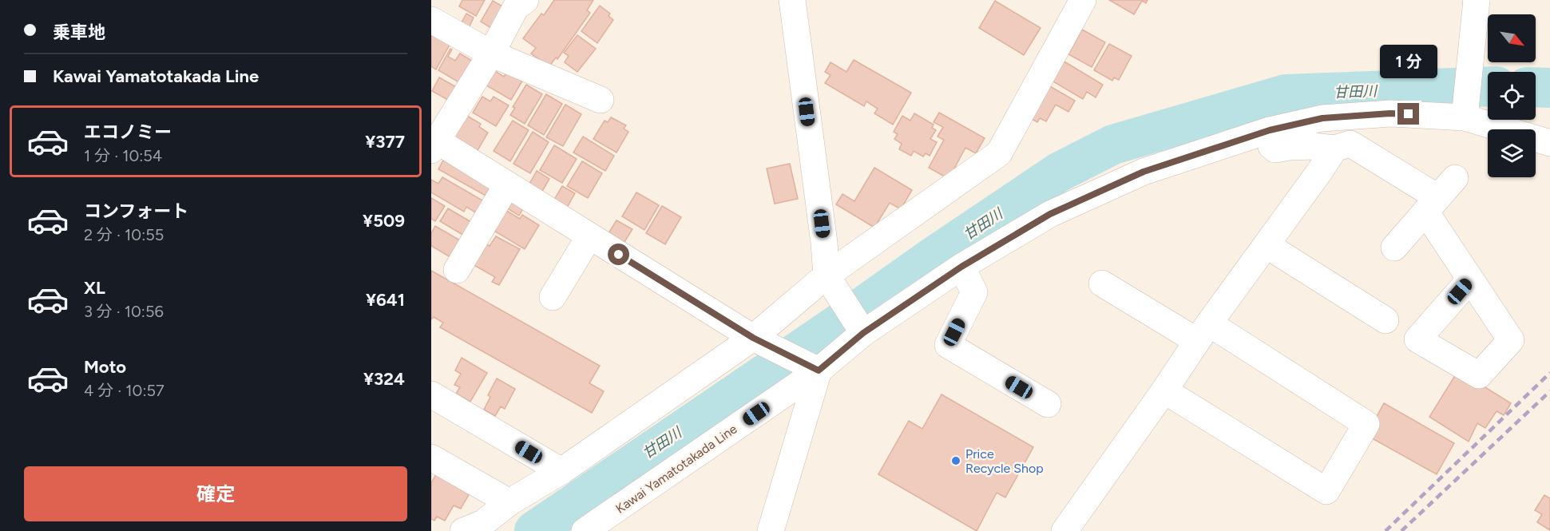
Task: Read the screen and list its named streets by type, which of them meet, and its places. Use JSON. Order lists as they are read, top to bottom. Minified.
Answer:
{"streets":{"street":["Kawai Yamatotakada Line"]},"water":["甘田川"],"places":["Price Recycle Shop"],"north":"bottom right","page":{"banner":["乗車地","Kawai Yamatotakada Line"],"bubble":"1 分","list":[{"name":"エコノミー","note":"1 分 · 10:54","value":"¥377"},{"name":"コンフォート","note":"2 分 · 10:55","value":"¥509"},{"name":"XL","note":"3 分 · 10:56","value":"¥641"},{"name":"Moto","note":"4 分 · 10:57","value":"¥324"}],"buttons":"確定"}}
